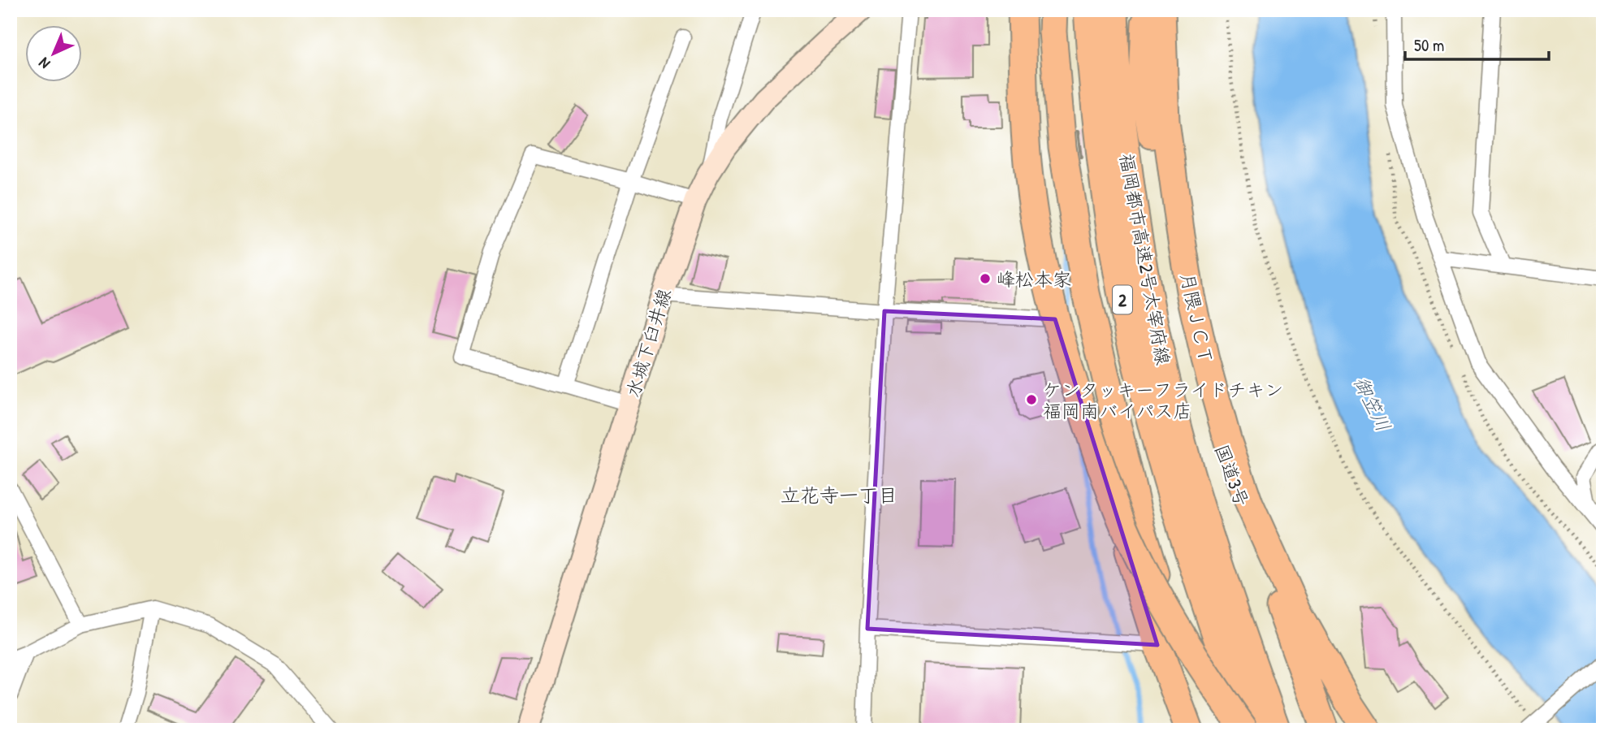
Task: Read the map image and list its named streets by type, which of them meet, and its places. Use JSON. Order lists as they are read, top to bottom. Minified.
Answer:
{"streets":{"highway":["福岡都市高速2号太宰府線","2","月隈ＪＣＴ","国道3号"],"main road":["水城下臼井線"]},"districts":["立花寺一丁目"],"water":["御笠川"],"places":["峰松本家","ケンタッキーフライドチキン 福岡南バイパス店"],"scale_bar":"50 m","north":"bottom left"}
